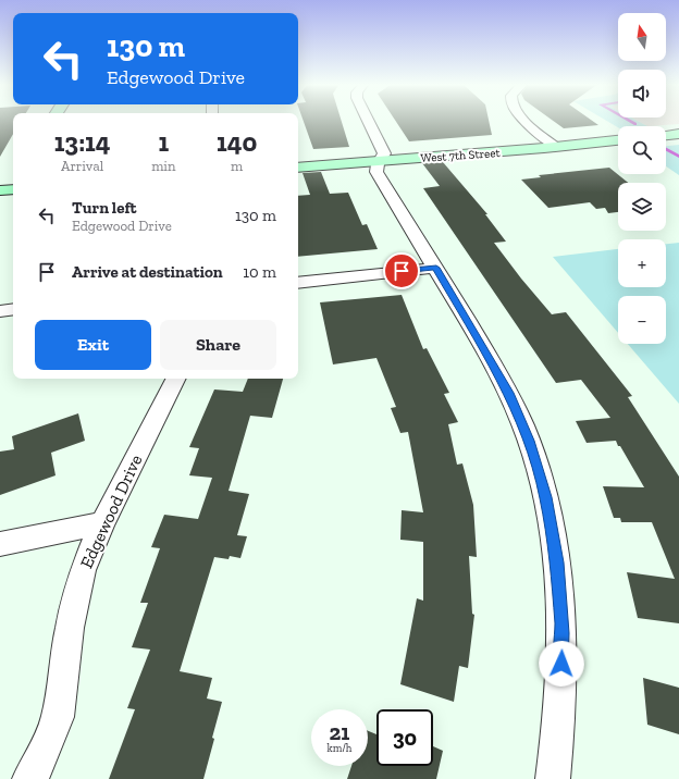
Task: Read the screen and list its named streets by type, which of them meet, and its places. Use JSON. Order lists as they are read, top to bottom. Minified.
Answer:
{"streets":{"main road":["West 7th Street"],"street":["Edgewood Drive"]},"north":"top","page":{"map_buttons":["+","−"],"turn":["130 m","Edgewood Drive"],"eta":["13:14","Arrival","1","min","140","m"],"list":[{"name":"Turn left","note":"Edgewood Drive","value":"130 m"},{"name":"Arrive at destination","value":"10 m"}],"buttons":["Exit","Share"],"speed":"21 km/h","limit":"30"}}
